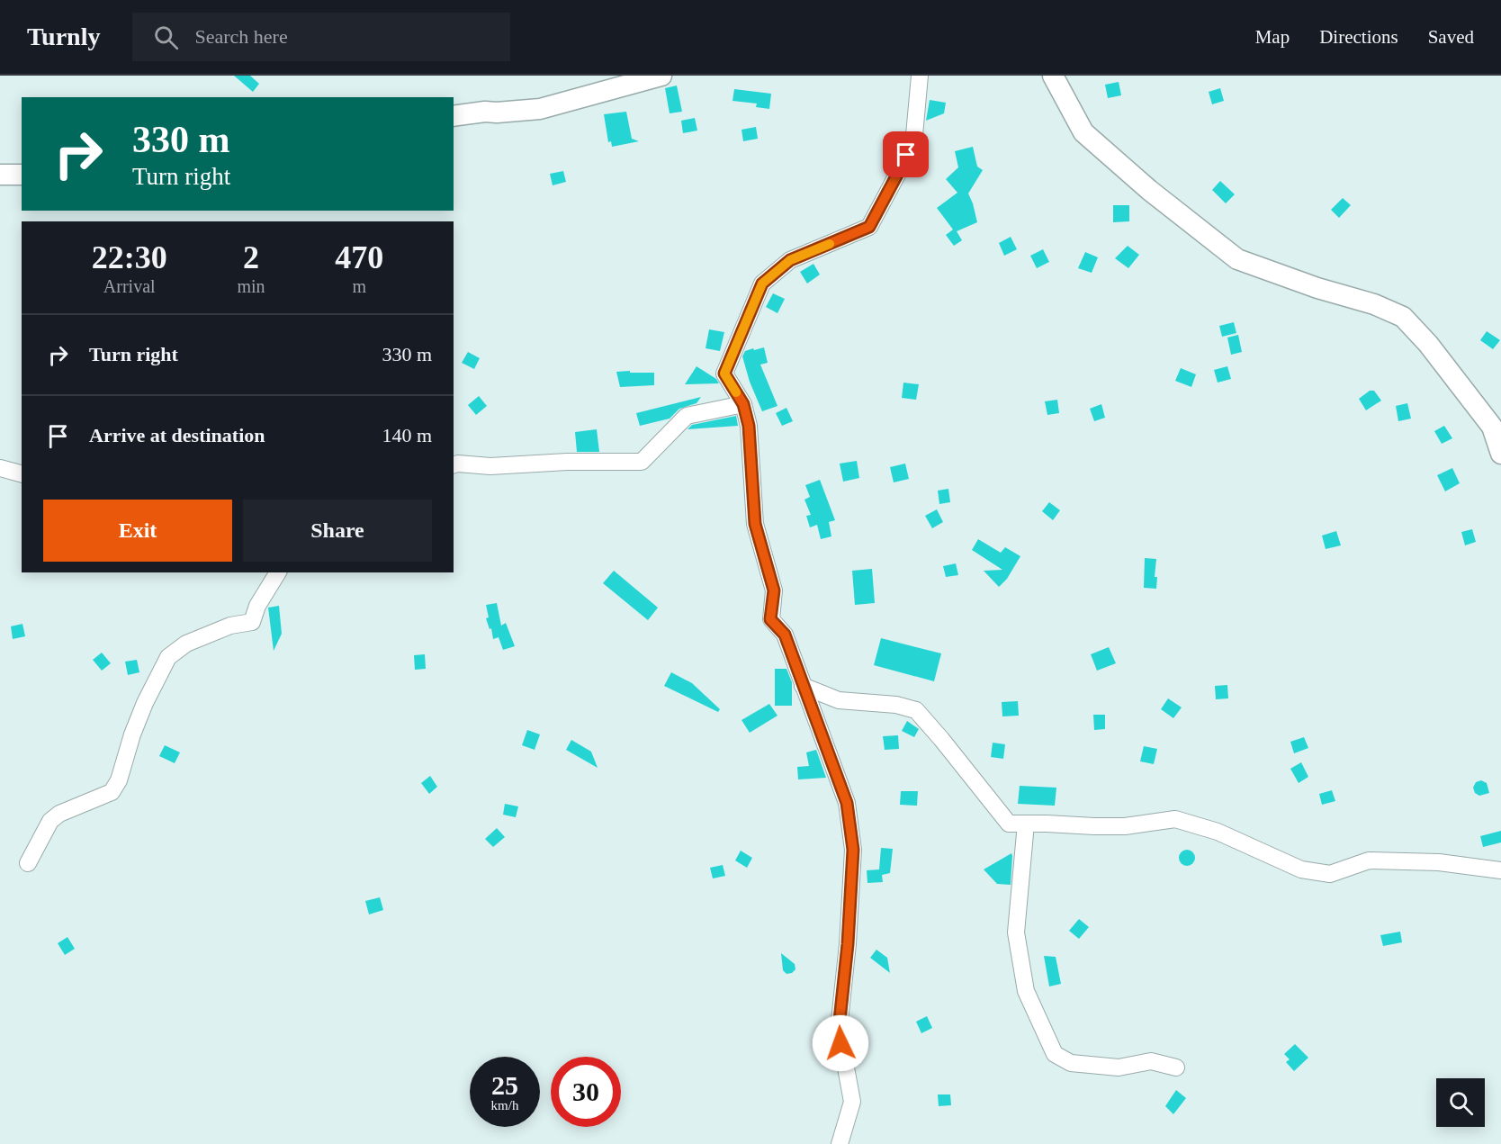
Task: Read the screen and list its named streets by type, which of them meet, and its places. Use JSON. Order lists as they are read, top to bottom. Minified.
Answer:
{"page":{"header":"Turnly","search":"Search here","nav":["Map","Directions","Saved"],"turn":["330 m","Turn right"],"eta":["22:30","Arrival","2","min","470","m"],"list":[{"name":"Turn right","value":"330 m"},{"name":"Arrive at destination","value":"140 m"}],"buttons":["Exit","Share"],"speed":"25 km/h","limit":"30"}}
